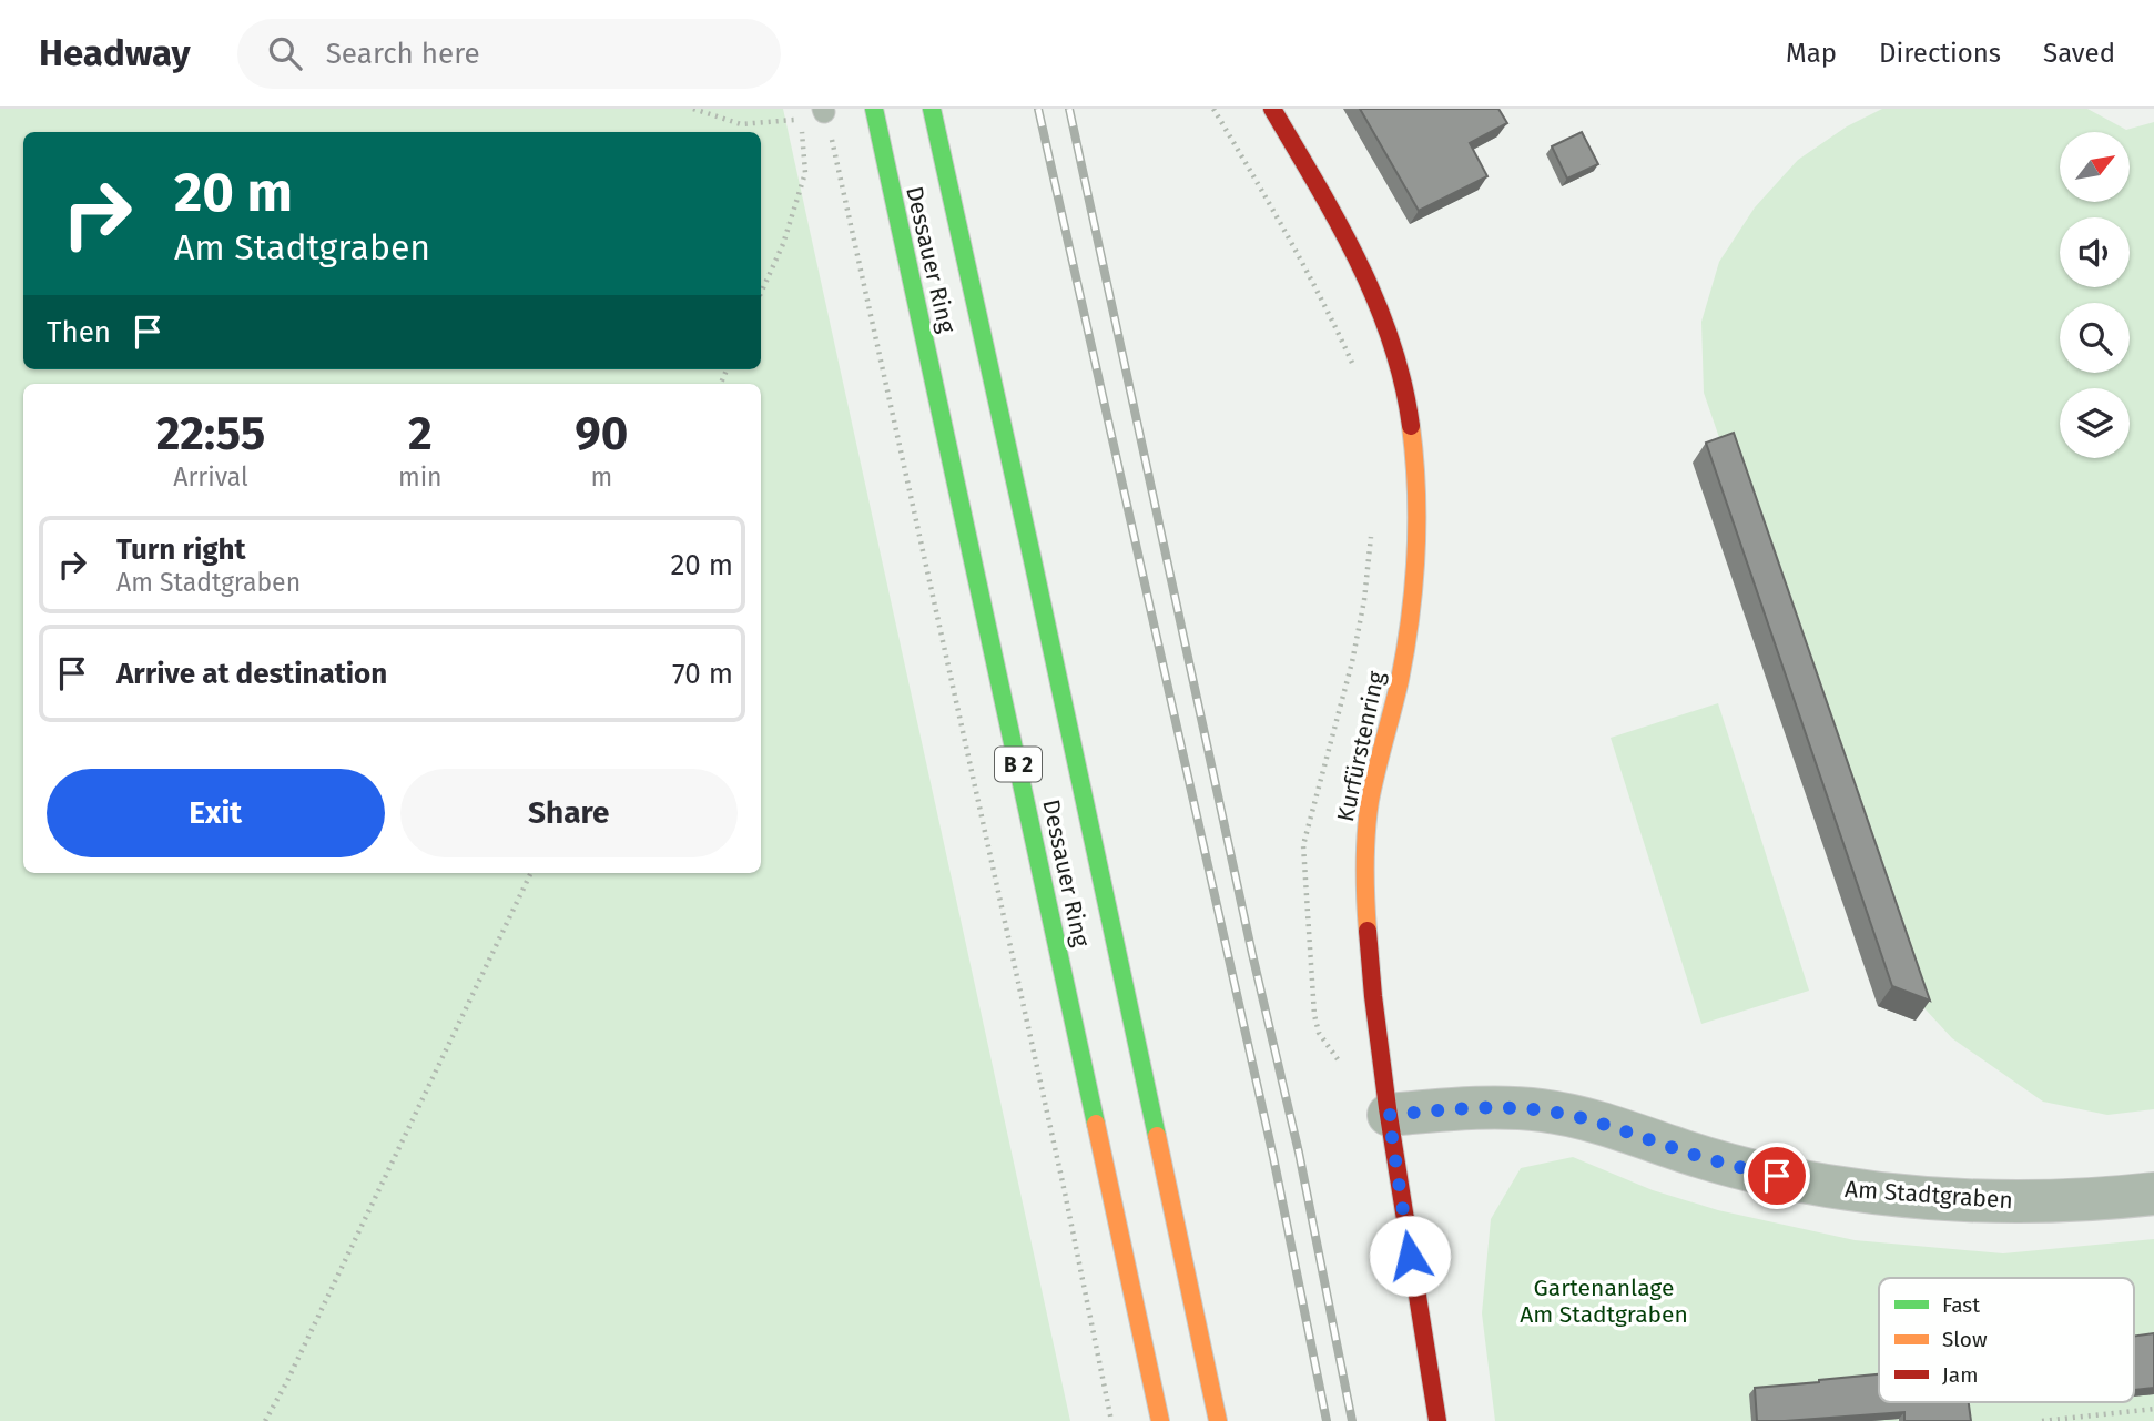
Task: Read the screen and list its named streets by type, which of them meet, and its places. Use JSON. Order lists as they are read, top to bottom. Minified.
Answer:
{"streets":{"main road":["Dessauer Ring","Kurfürstenring","B 2"],"street":["Am Stadtgraben"]},"crossings":[["Kurfürstenring","Am Stadtgraben"]],"parks":["Gartenanlage Am Stadtgraben"],"legend":["Fast","Slow","Jam"],"north":"top right","page":{"header":"Headway","search":"Search here","nav":["Map","Directions","Saved"],"turn":["20 m","Am Stadtgraben"],"then":"Then","eta":["22:55","Arrival","2","min","90","m"],"list":[{"name":"Turn right","note":"Am Stadtgraben","value":"20 m"},{"name":"Arrive at destination","value":"70 m"}],"buttons":["Exit","Share"]}}
